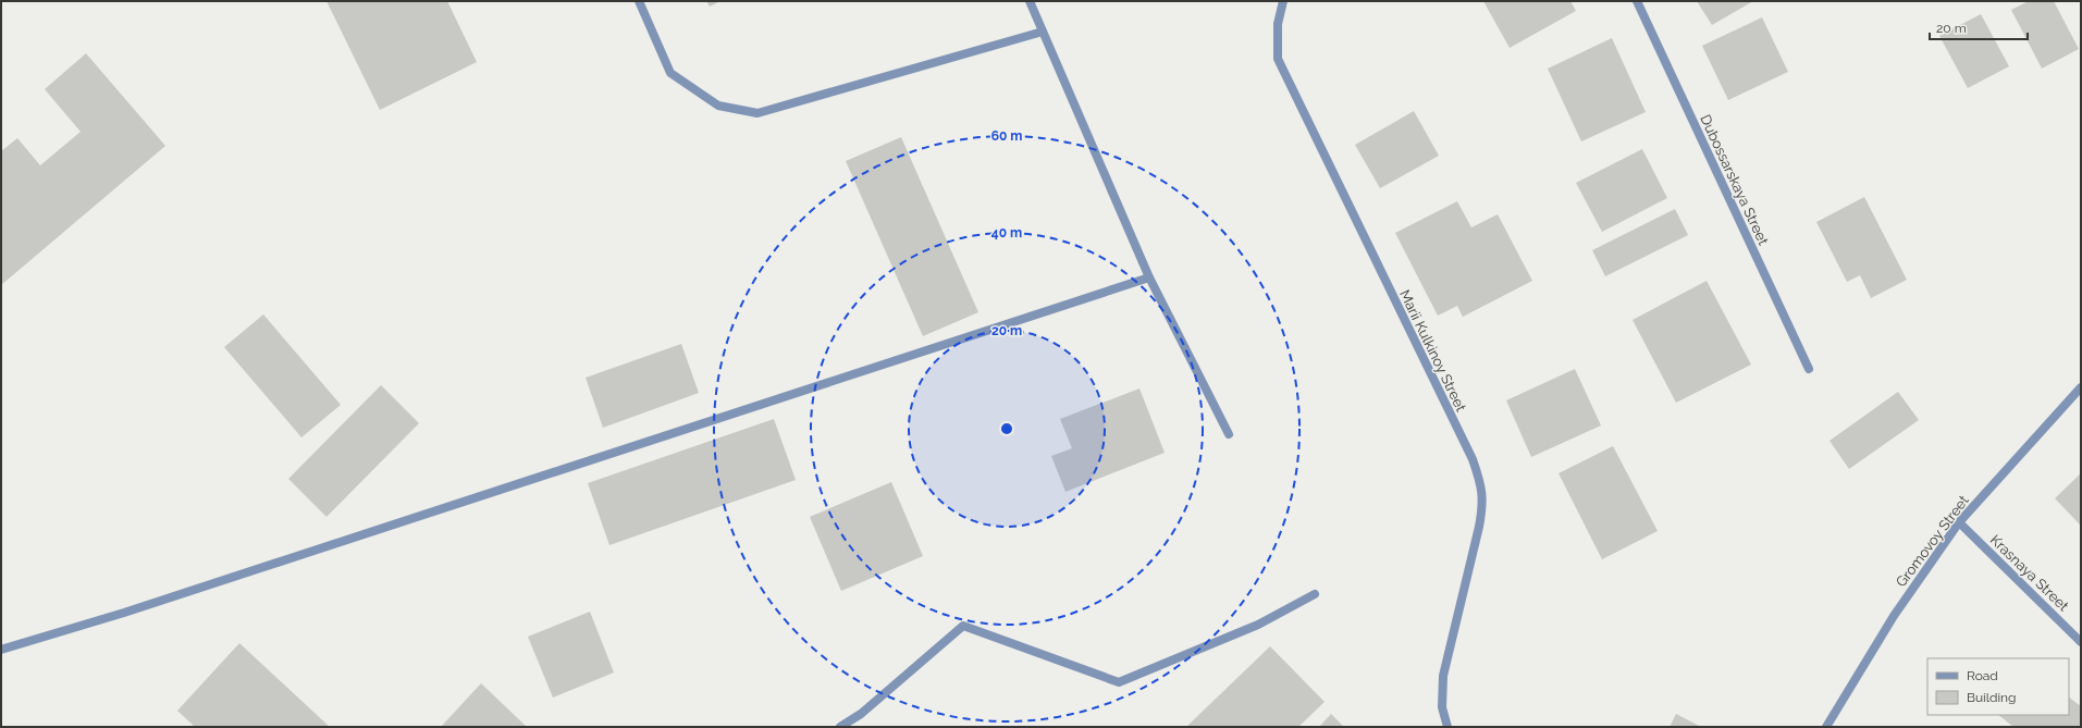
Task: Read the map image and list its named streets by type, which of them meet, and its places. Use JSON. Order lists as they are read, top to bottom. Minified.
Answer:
{"streets":{"street":["Dubossarskaya Street","Marii Kulkinoy Street","Gromovoy Street","Krasnaya Street"]},"crossings":[["Gromovoy Street","Krasnaya Street"]],"legend":["Road","Building"],"scale_bar":"20 m","rings":["60 m","40 m","20 m"]}
